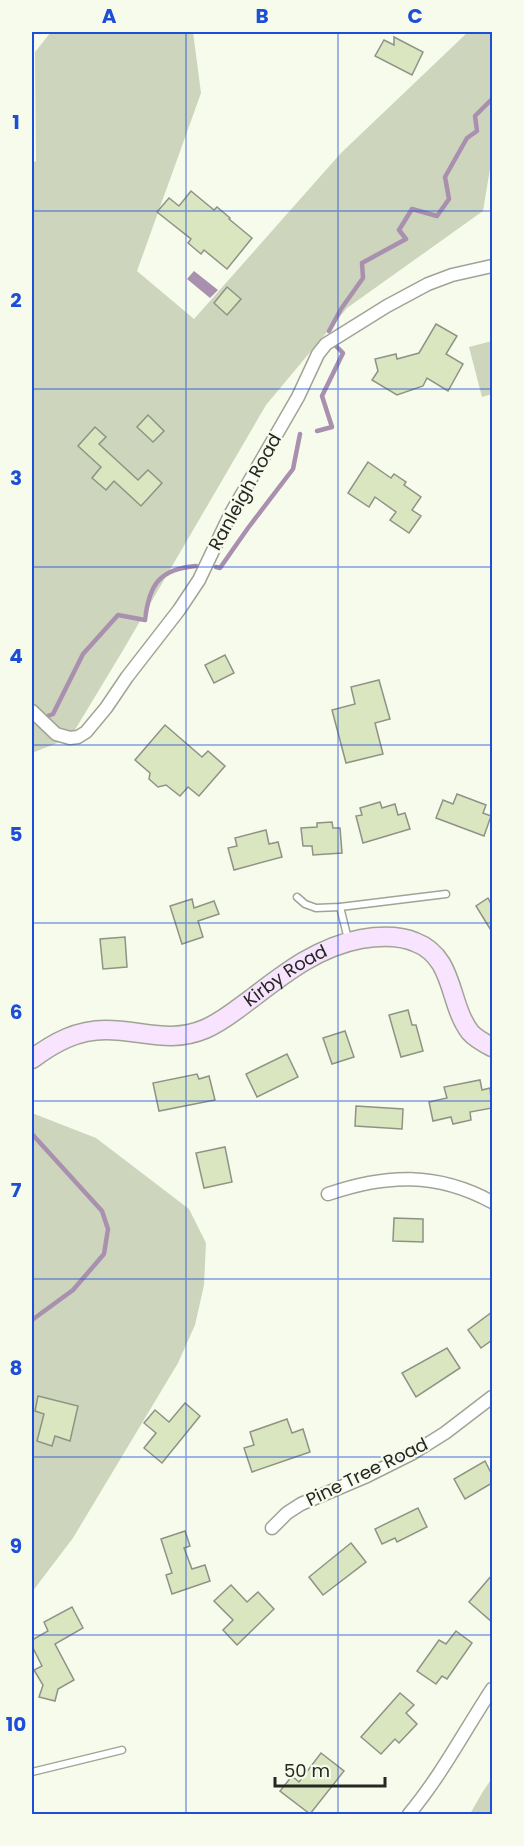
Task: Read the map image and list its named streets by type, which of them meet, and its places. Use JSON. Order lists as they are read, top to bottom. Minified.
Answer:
{"streets":{"main road":["Kirby Road"],"street":["Ranleigh Road","Pine Tree Road"]},"scale_bar":"50 m","grid":{"columns":["A","B","C"],"rows":["1","2","3","4","5","6","7","8","9","10"]}}
